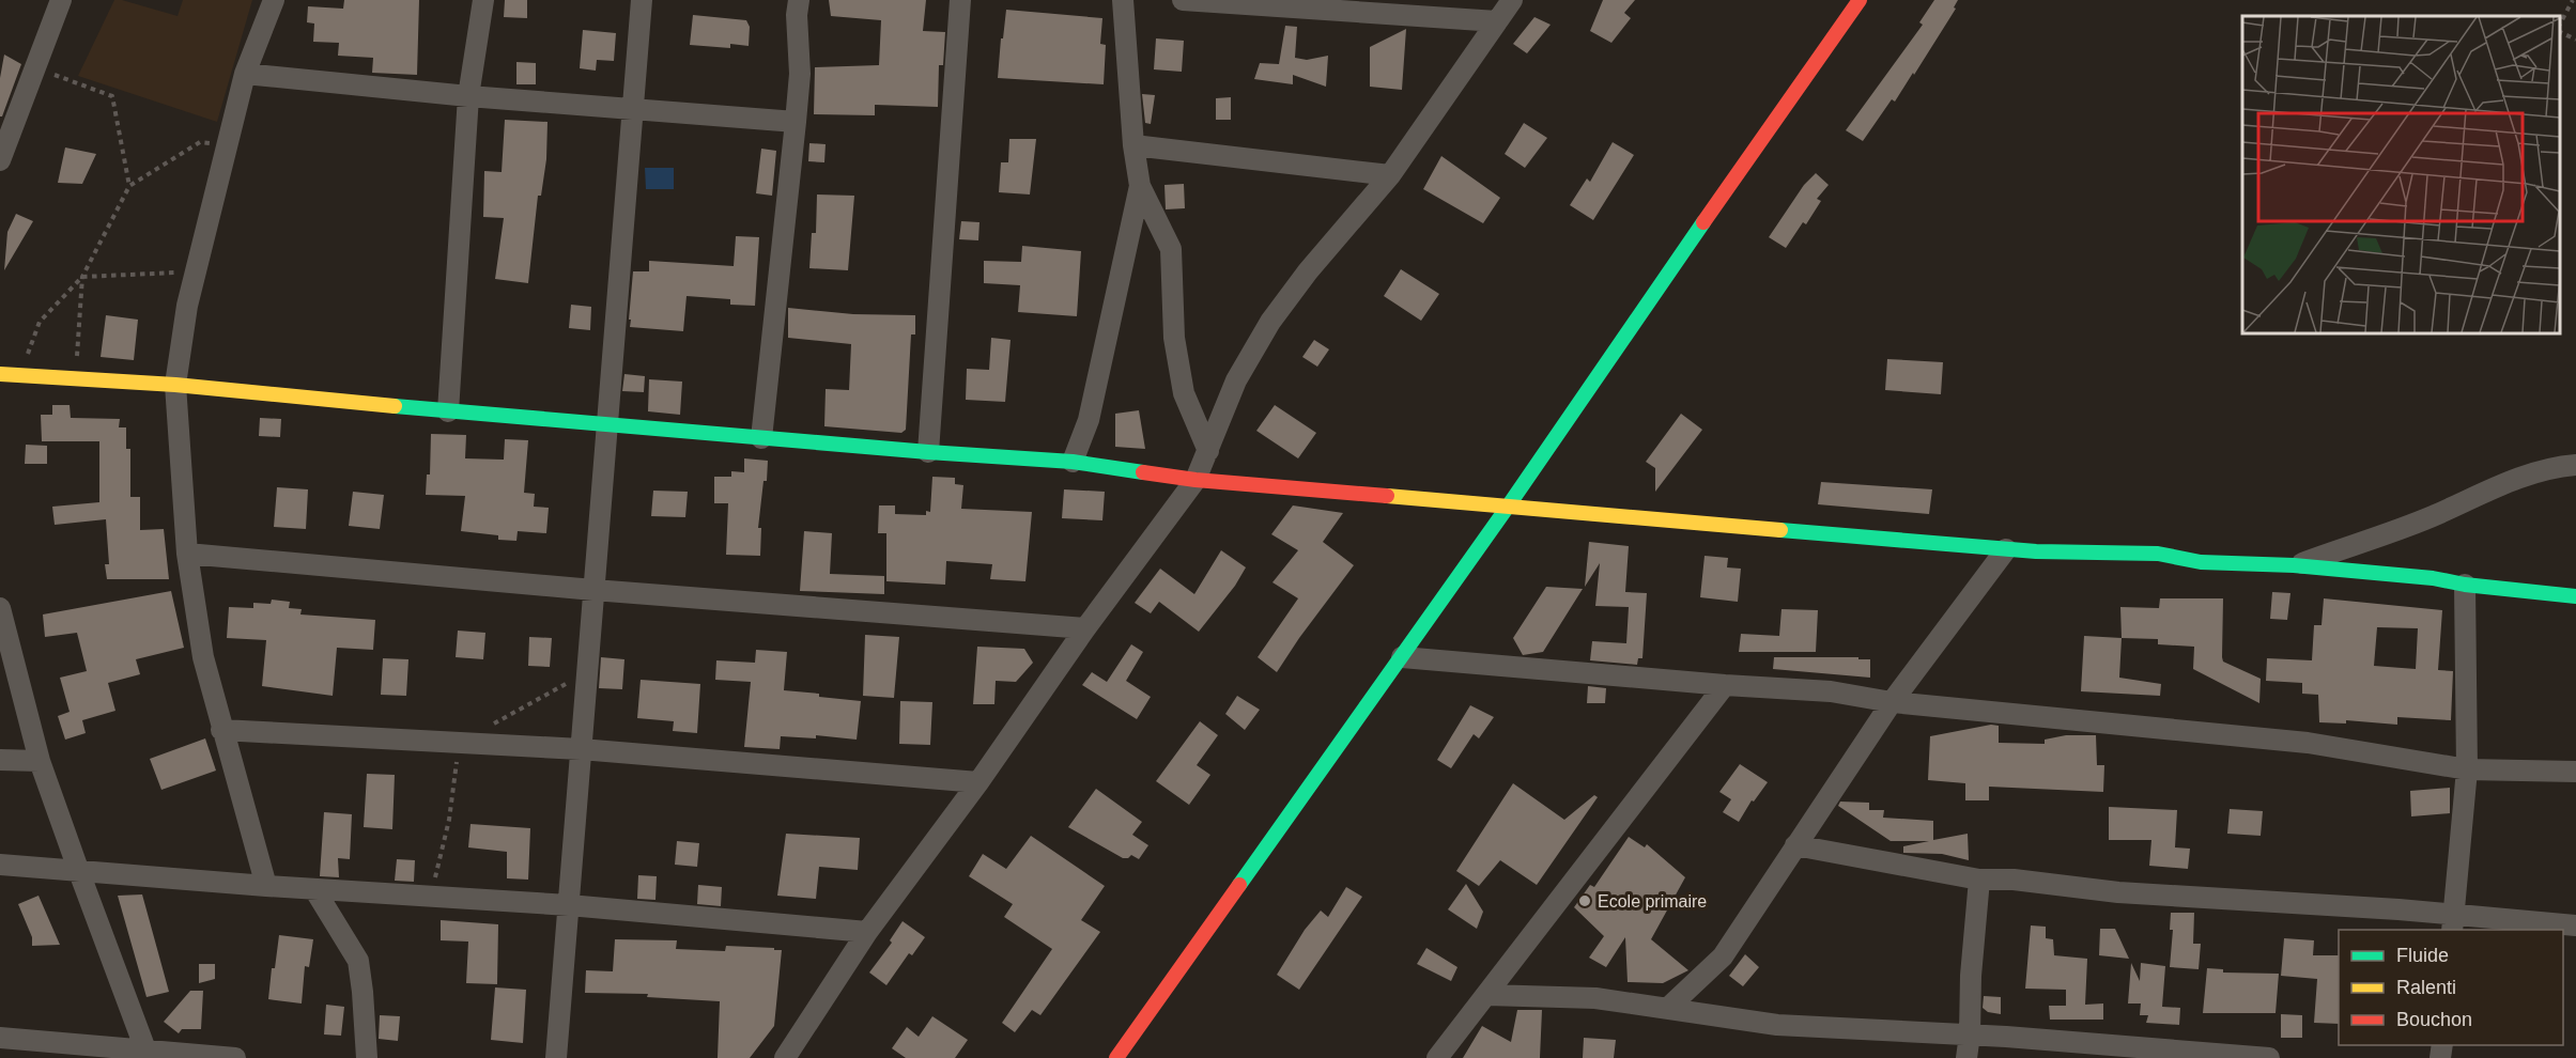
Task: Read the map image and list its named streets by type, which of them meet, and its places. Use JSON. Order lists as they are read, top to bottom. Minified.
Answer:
{"places":["Ecole primaire"],"legend":["Fluide","Ralenti","Bouchon"]}
